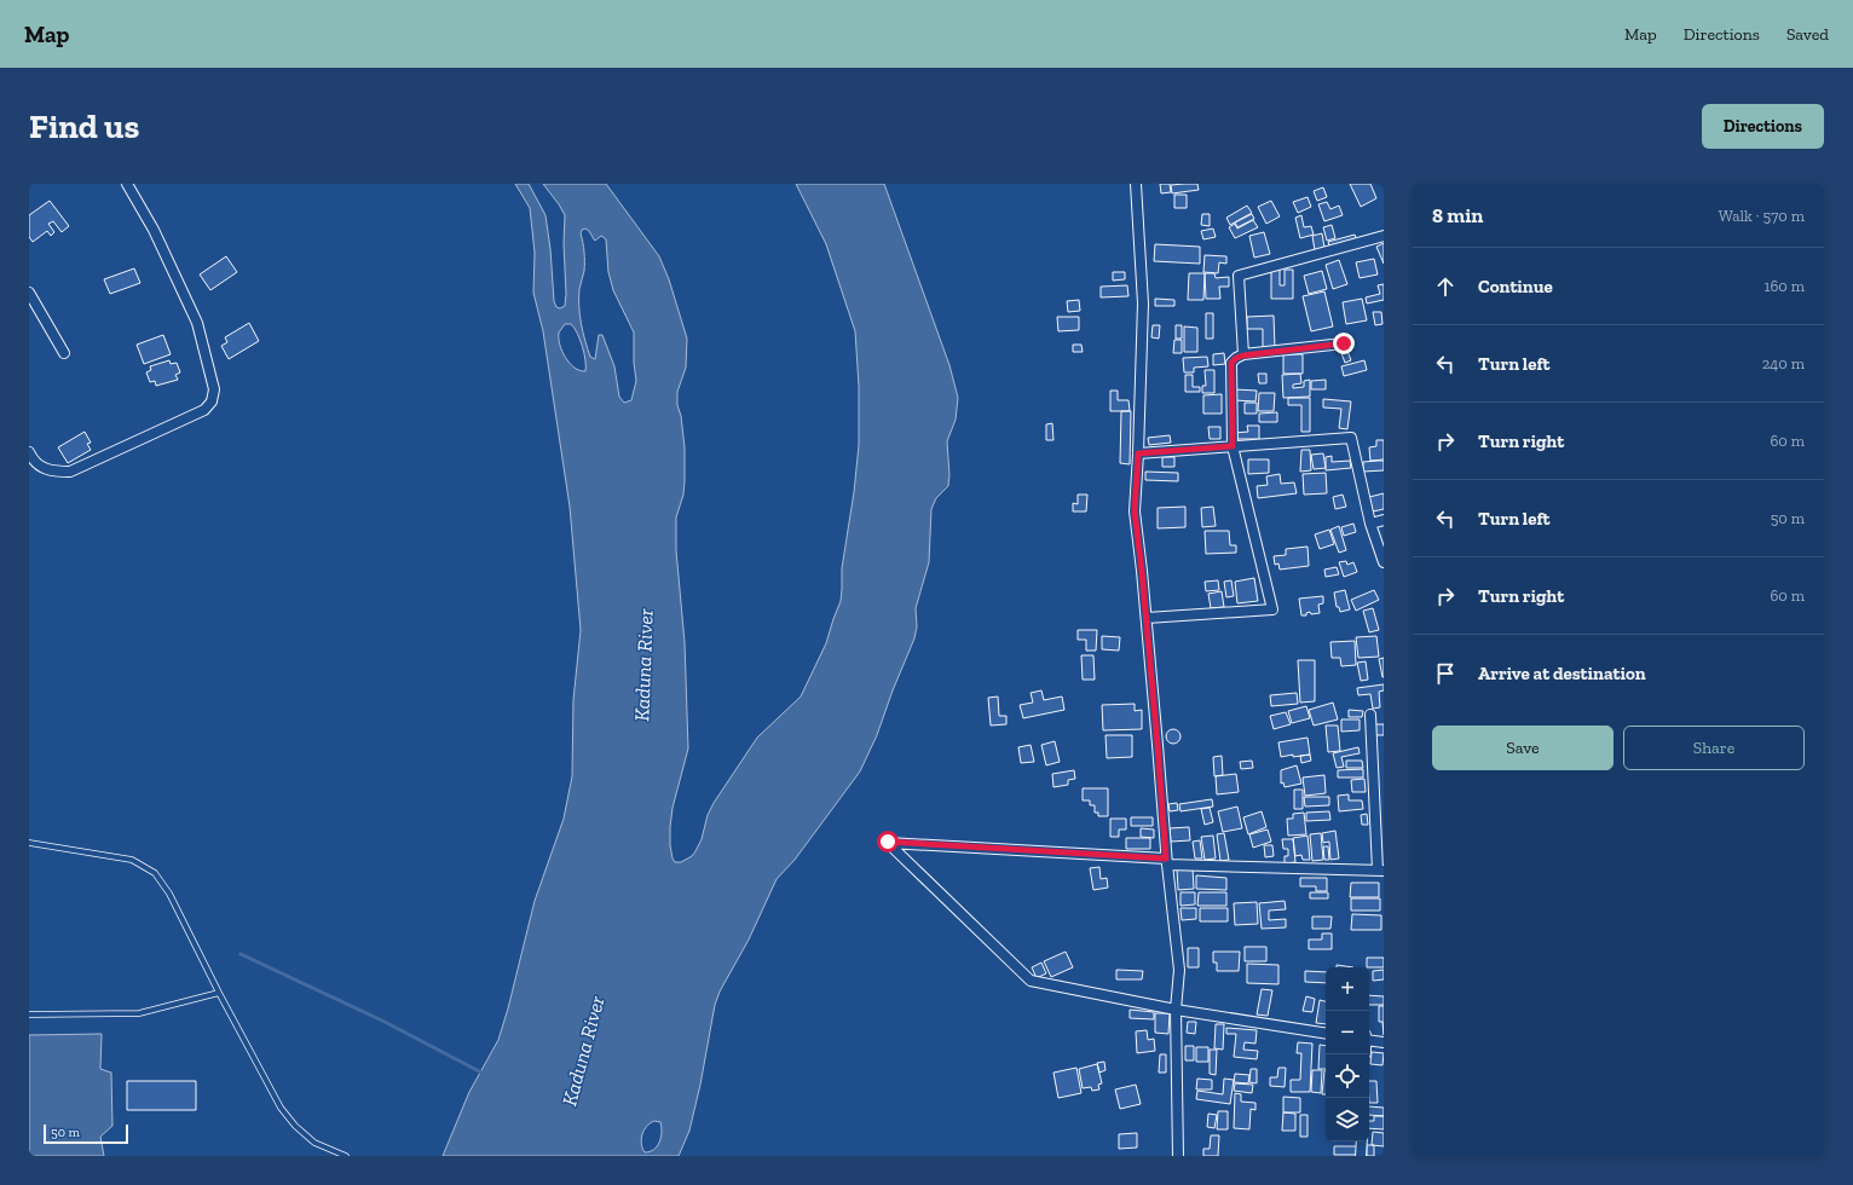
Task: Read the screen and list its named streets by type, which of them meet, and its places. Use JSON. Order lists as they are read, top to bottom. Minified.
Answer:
{"water":["Kaduna River"],"scale_bar":"50 m","page":{"header":"Map","nav":["Map","Directions","Saved"],"buttons":["Directions",["Save","Share"]],"title":"Find us","heading":["8 min","Walk · 570 m"],"list":[["Continue","160 m"],["Turn left","240 m"],["Turn right","60 m"],["Turn left","50 m"],["Turn right","60 m"],"Arrive at destination"],"map_buttons":["+","−"],"scale":"50 m"}}
